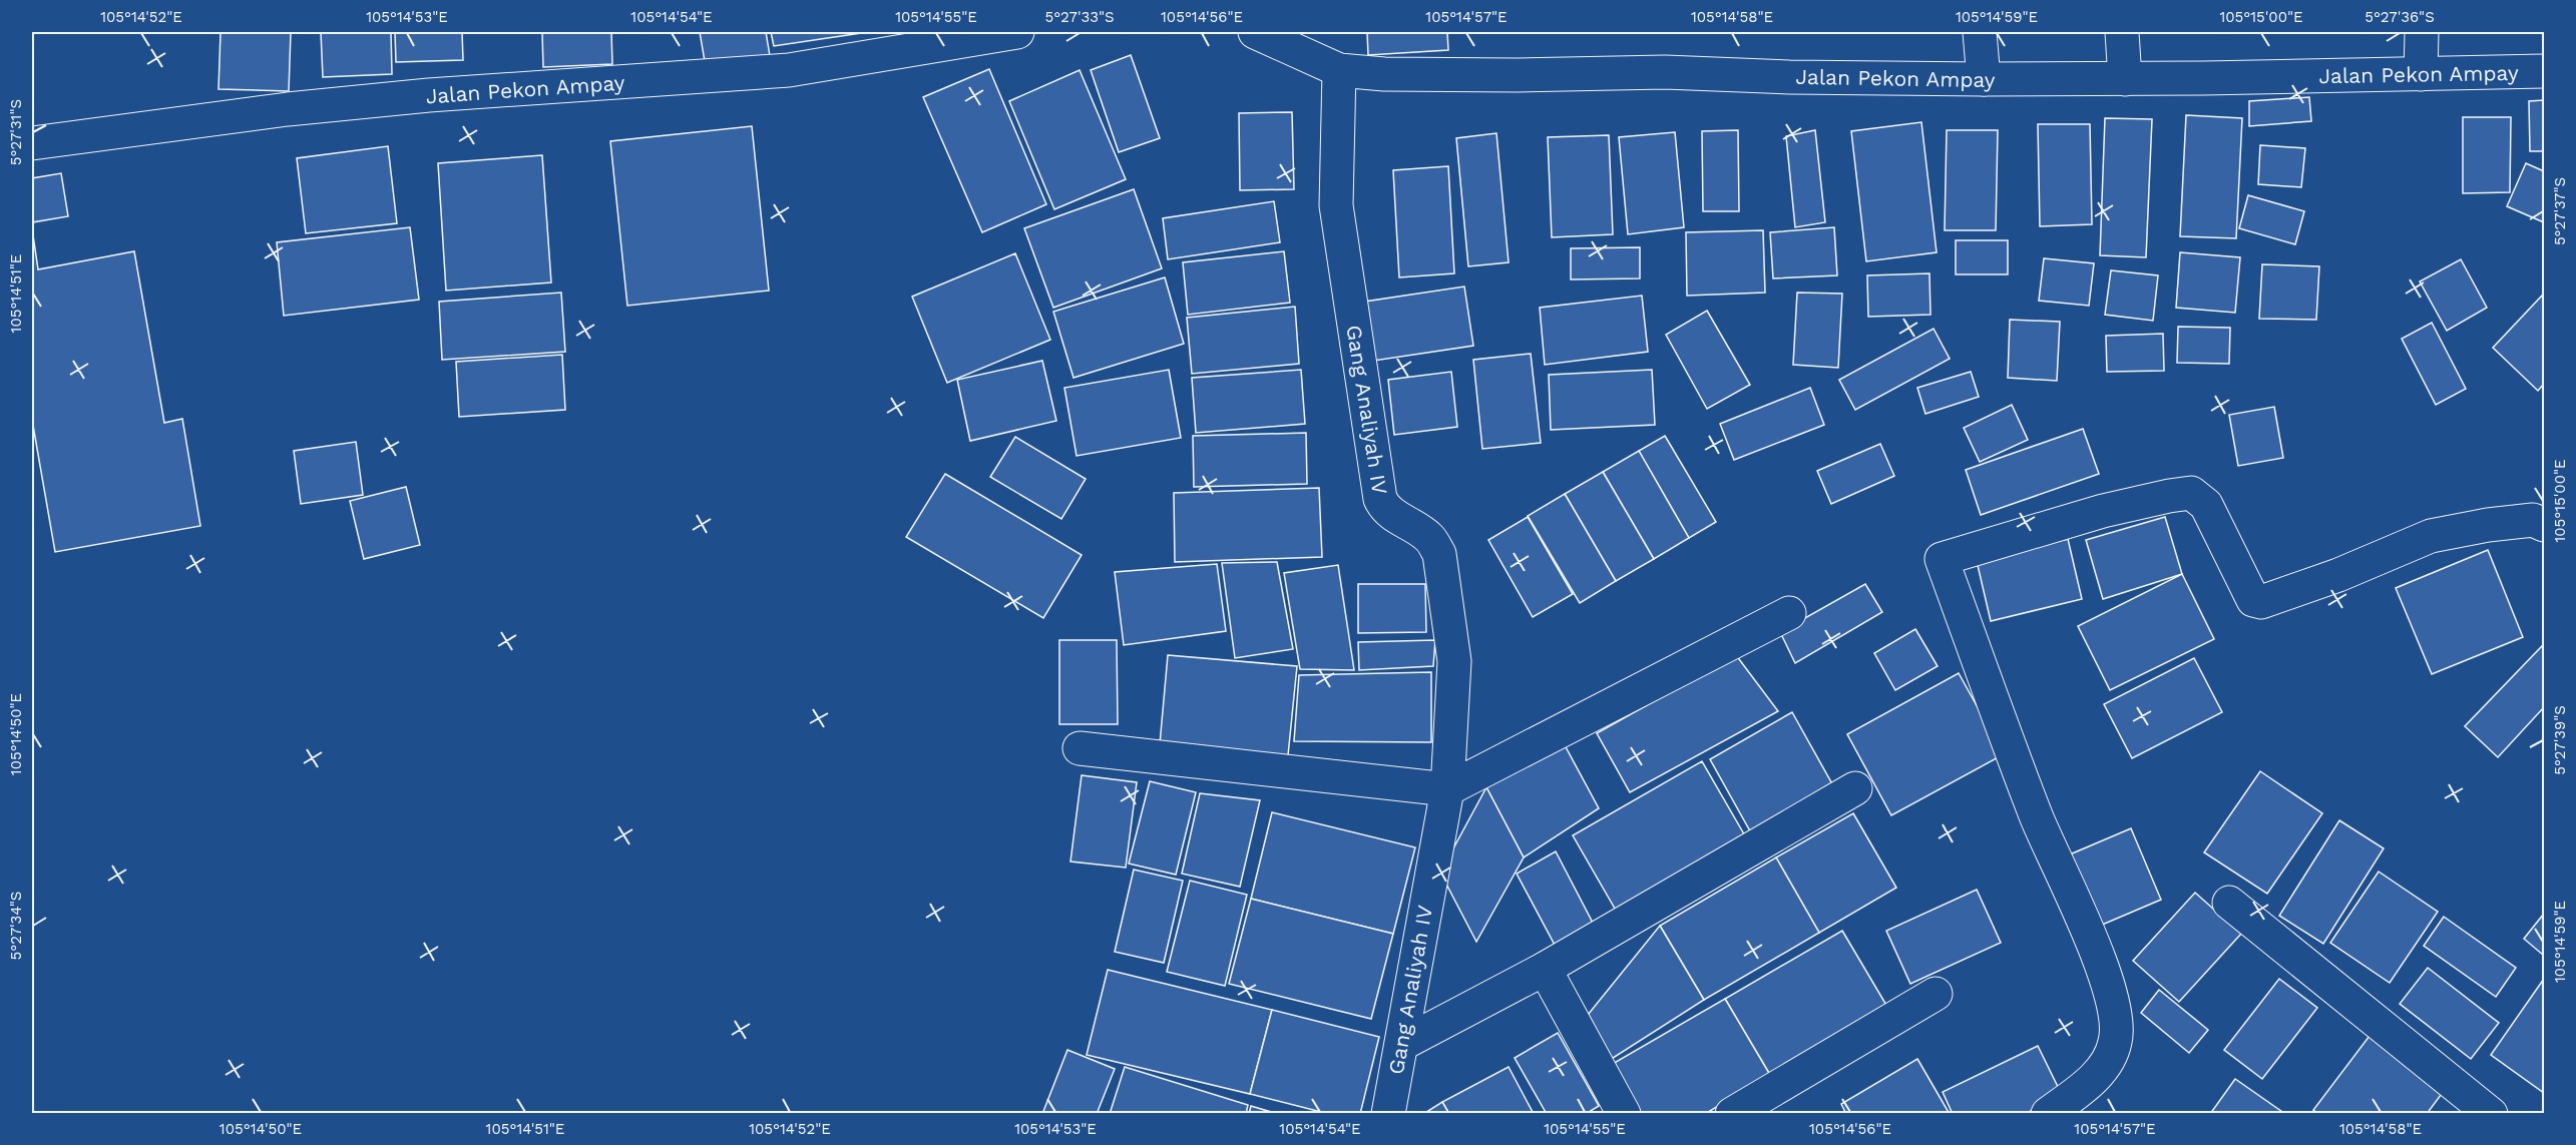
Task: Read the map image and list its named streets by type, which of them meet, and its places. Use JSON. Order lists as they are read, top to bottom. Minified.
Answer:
{"streets":{"street":["Jalan Pekon Ampay","Gang Analiyah IV"]},"crossings":[["Jalan Pekon Ampay","Gang Analiyah IV"]],"coordinates":["105°14'52\"E","105°14'53\"E","105°14'54\"E","105°14'55\"E","5°27'33\"S","105°14'56\"E","105°14'57\"E","105°14'58\"E","105°14'59\"E","105°15'00\"E","5°27'36\"S","5°27'31\"S","5°27'37\"S","105°14'51\"E","105°14'50\"E","5°27'39\"S","5°27'34\"S"]}
